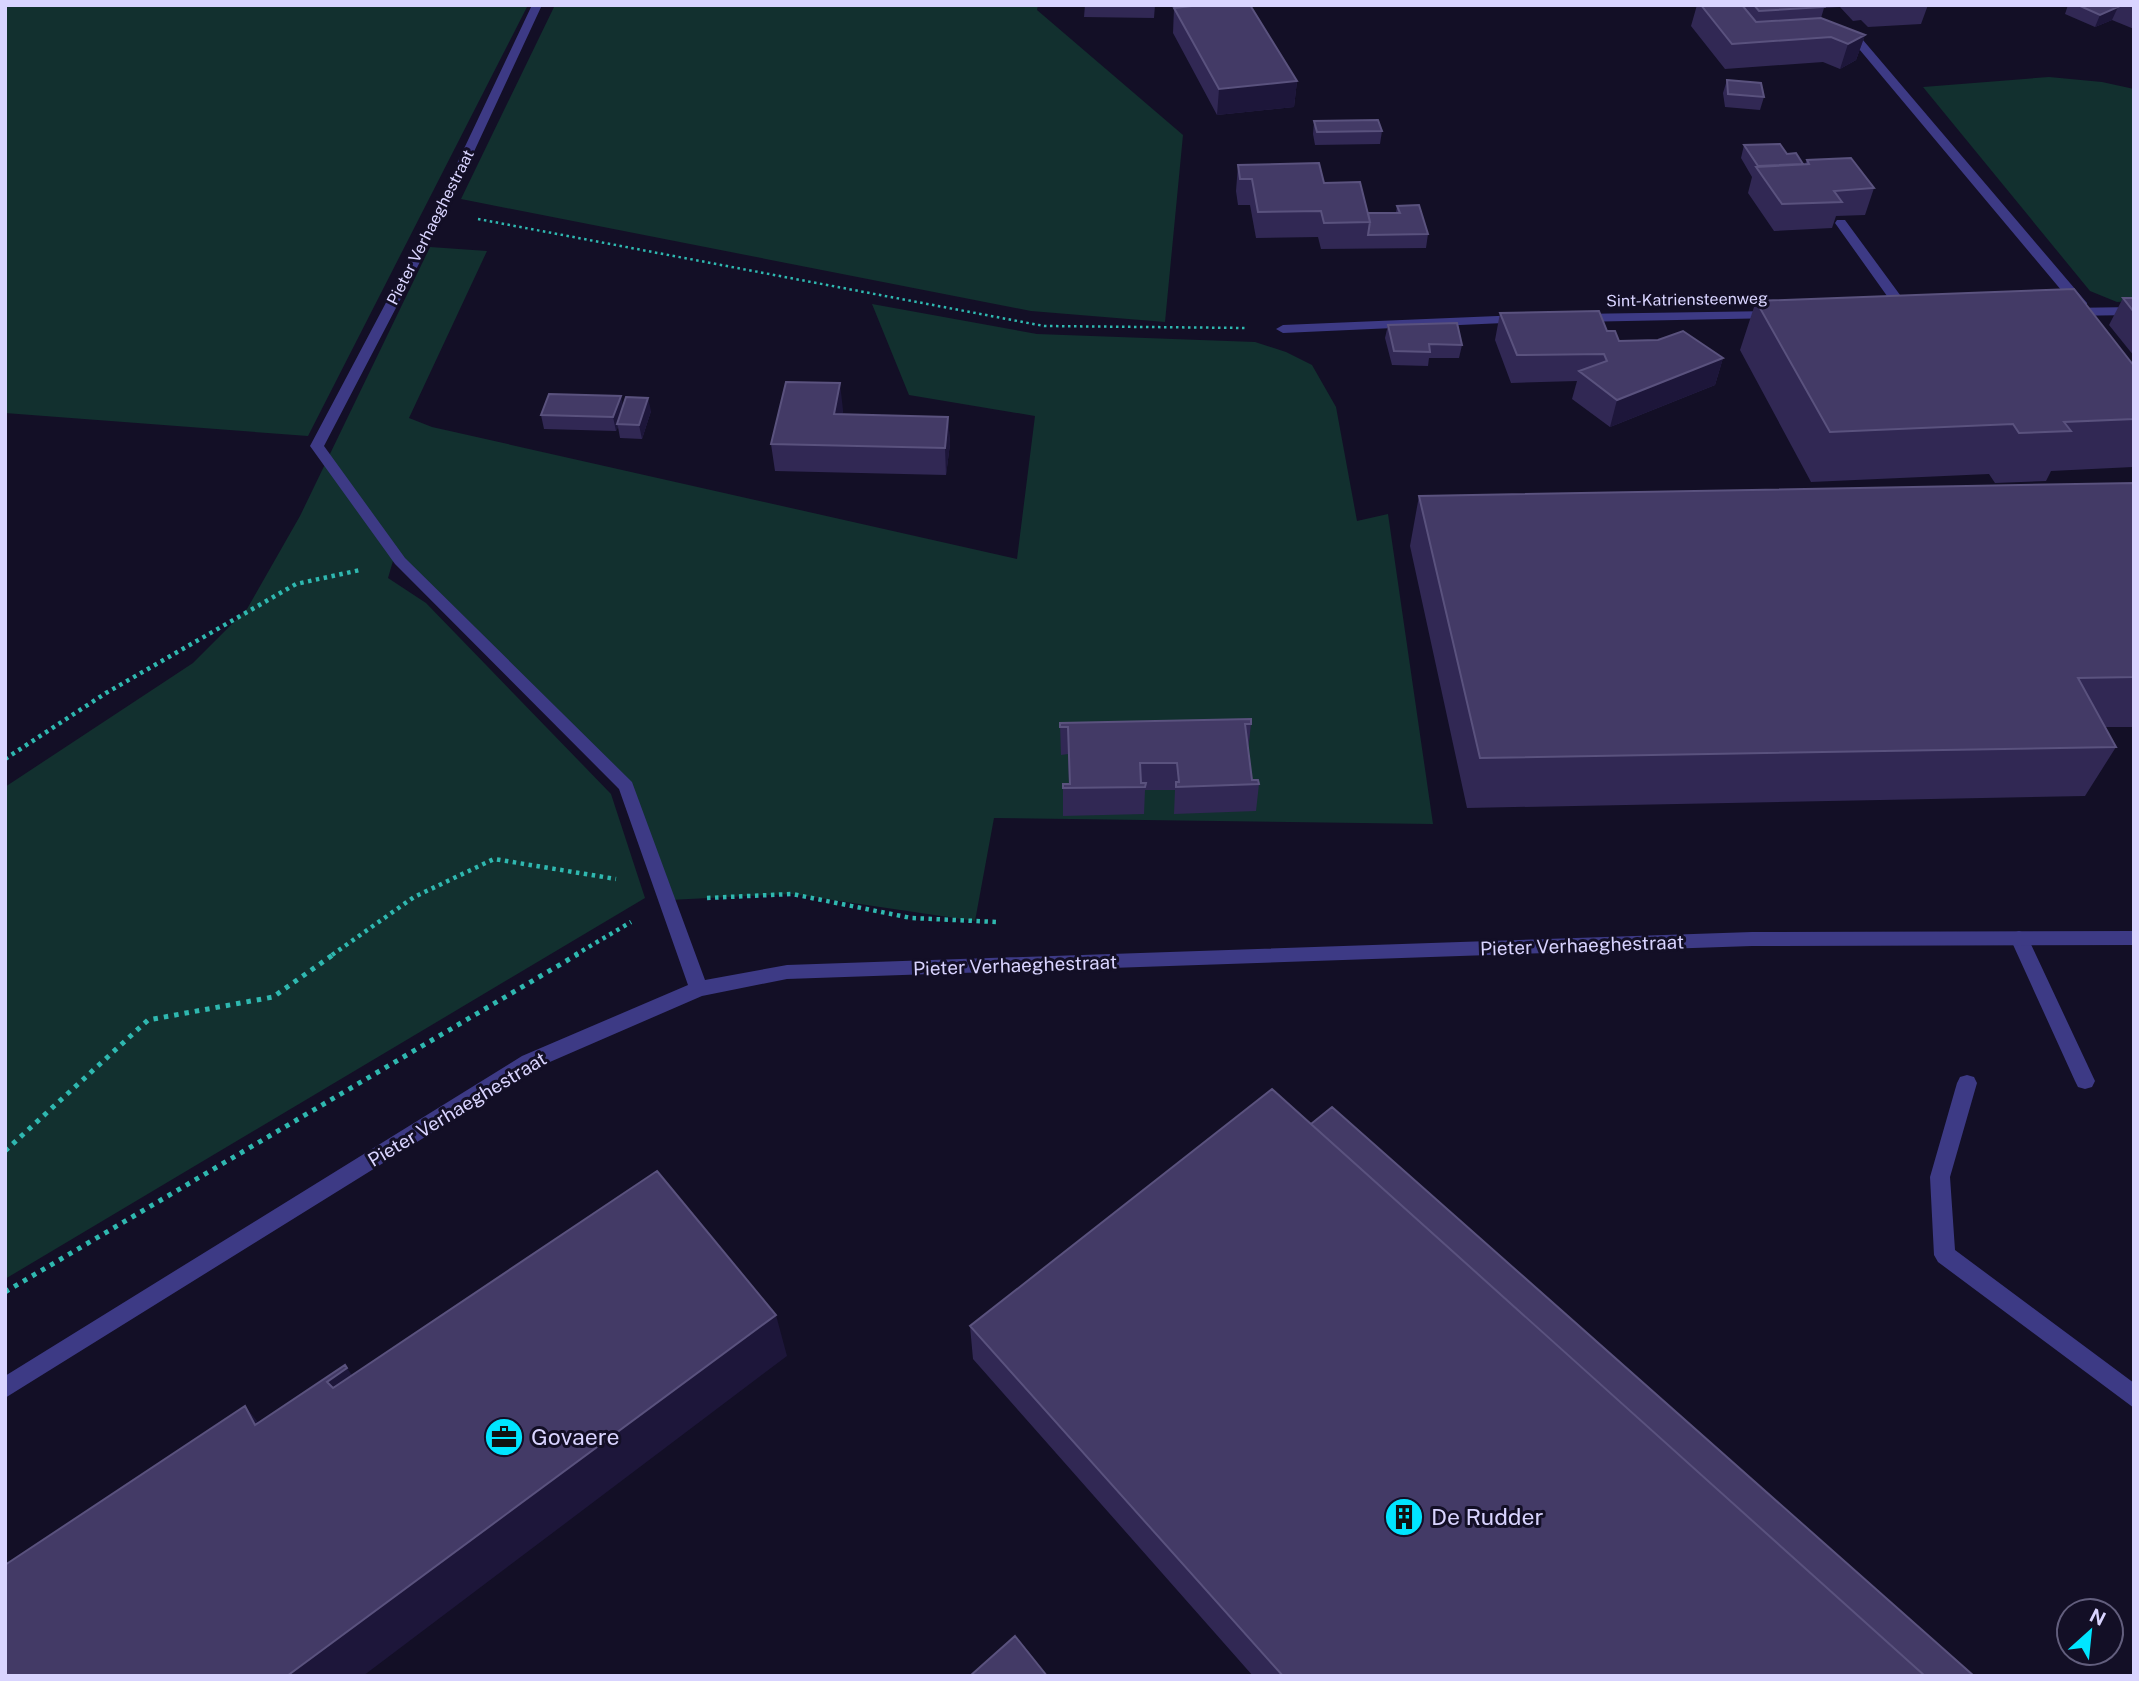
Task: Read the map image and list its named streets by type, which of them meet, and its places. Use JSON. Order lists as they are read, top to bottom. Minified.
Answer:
{"streets":{"street":["Pieter Verhaeghestraat","Sint-Katriensteenweg"]},"places":{"office":["Govaere"],"building":["De Rudder"]},"north":"top right"}
